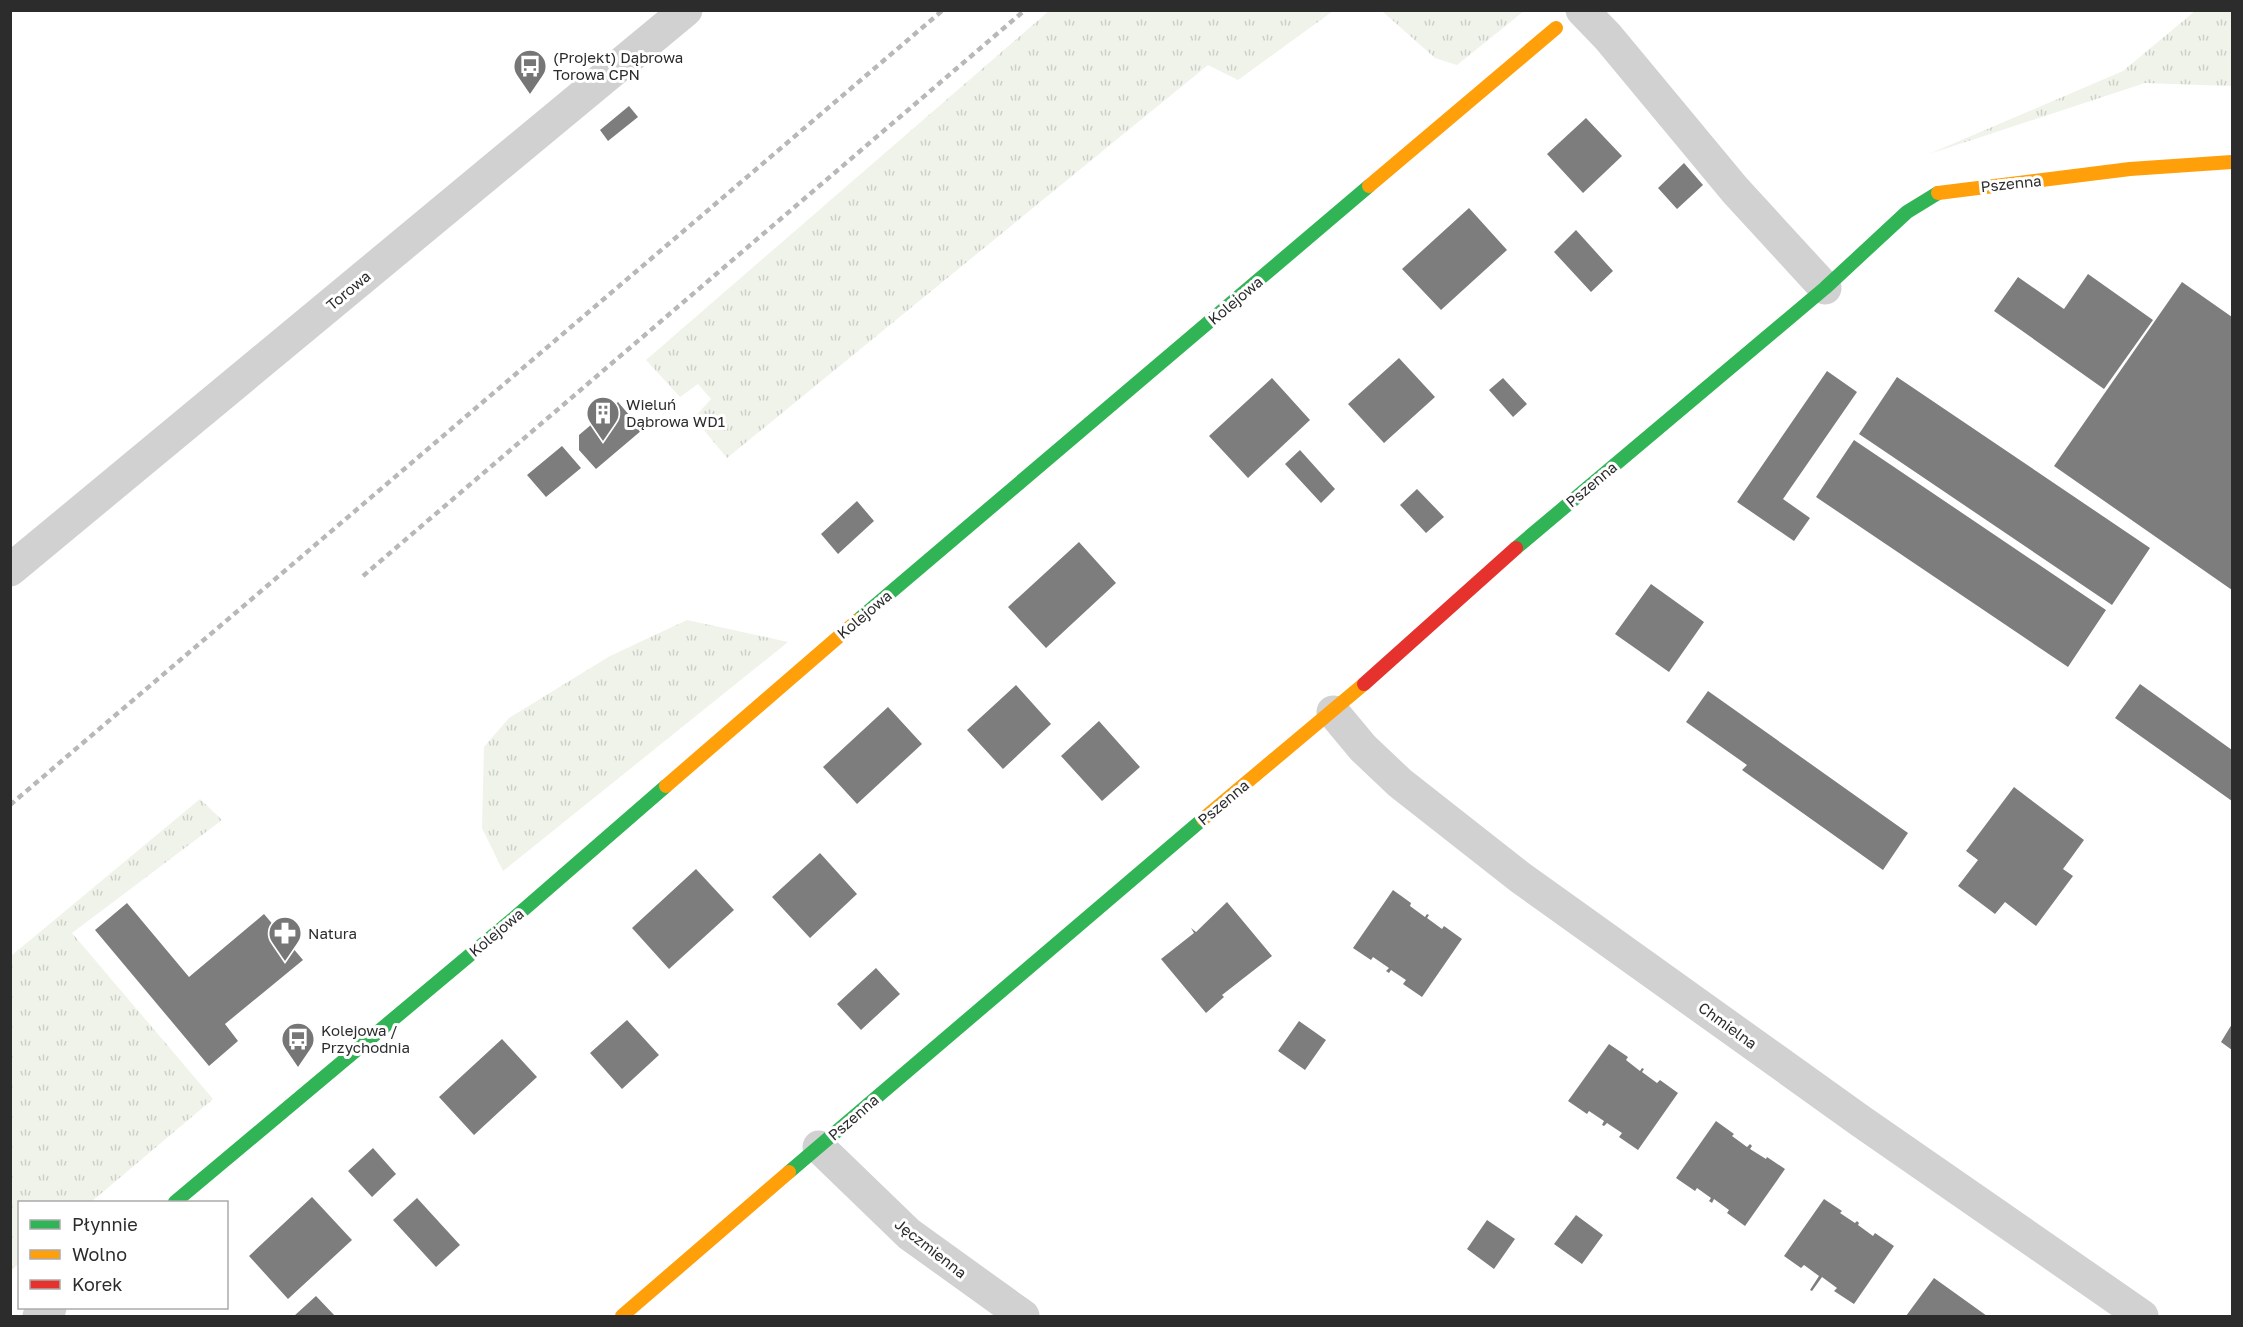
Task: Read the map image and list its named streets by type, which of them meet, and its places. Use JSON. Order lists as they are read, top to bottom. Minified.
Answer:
{"streets":{"street":["Pszenna","Torowa","Kolejowa","Chmielna","Jęczmienna"]},"crossings":[["Pszenna","Chmielna"],["Pszenna","Jęczmienna"]],"places":{"bus stop":["(Projekt) Dąbrowa Torowa CPN","Kolejowa / Przychodnia"],"building":["Wieluń Dąbrowa WD1"],"pharmacy":["Natura"]},"legend":["Płynnie","Wolno","Korek"]}
